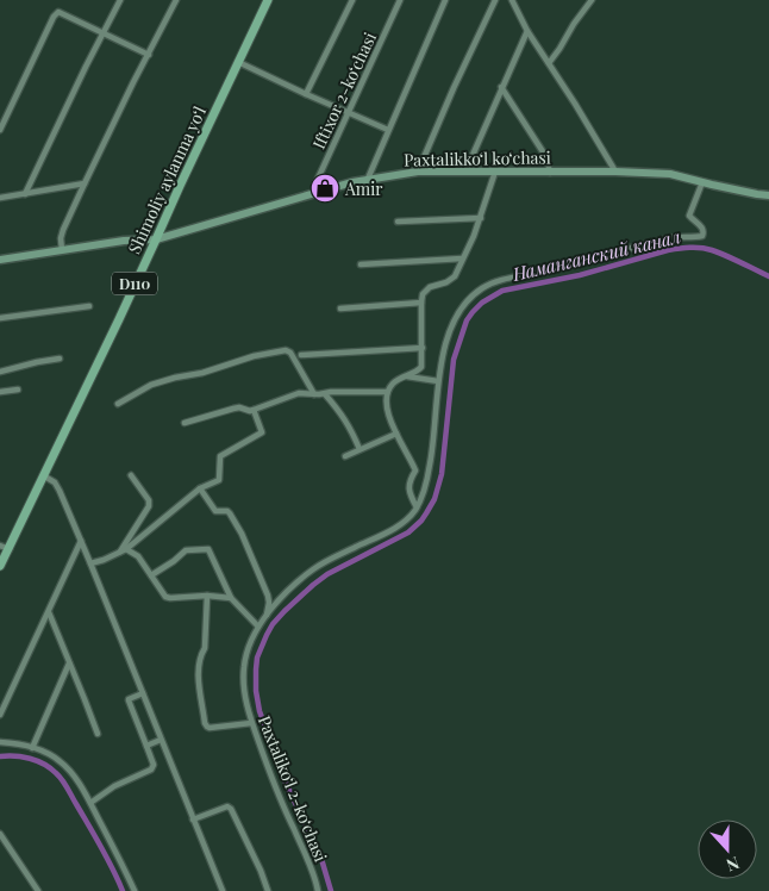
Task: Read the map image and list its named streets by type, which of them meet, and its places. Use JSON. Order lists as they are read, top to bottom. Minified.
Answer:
{"streets":{"main road":["Shimoliy aylanma yoʻl","D110"],"street":["Iftixor 2-koʻchasi","Paxtalikkoʻl koʻchasi","Paxtalikoʻl 2-koʻchasi"]},"crossings":[["Iftixor 2-koʻchasi","Paxtalikkoʻl koʻchasi"],["Paxtalikkoʻl koʻchasi","Shimoliy aylanma yoʻl"]],"water":["Наманганский канал"],"places":{"shop":["Amir"]},"north":"bottom"}
